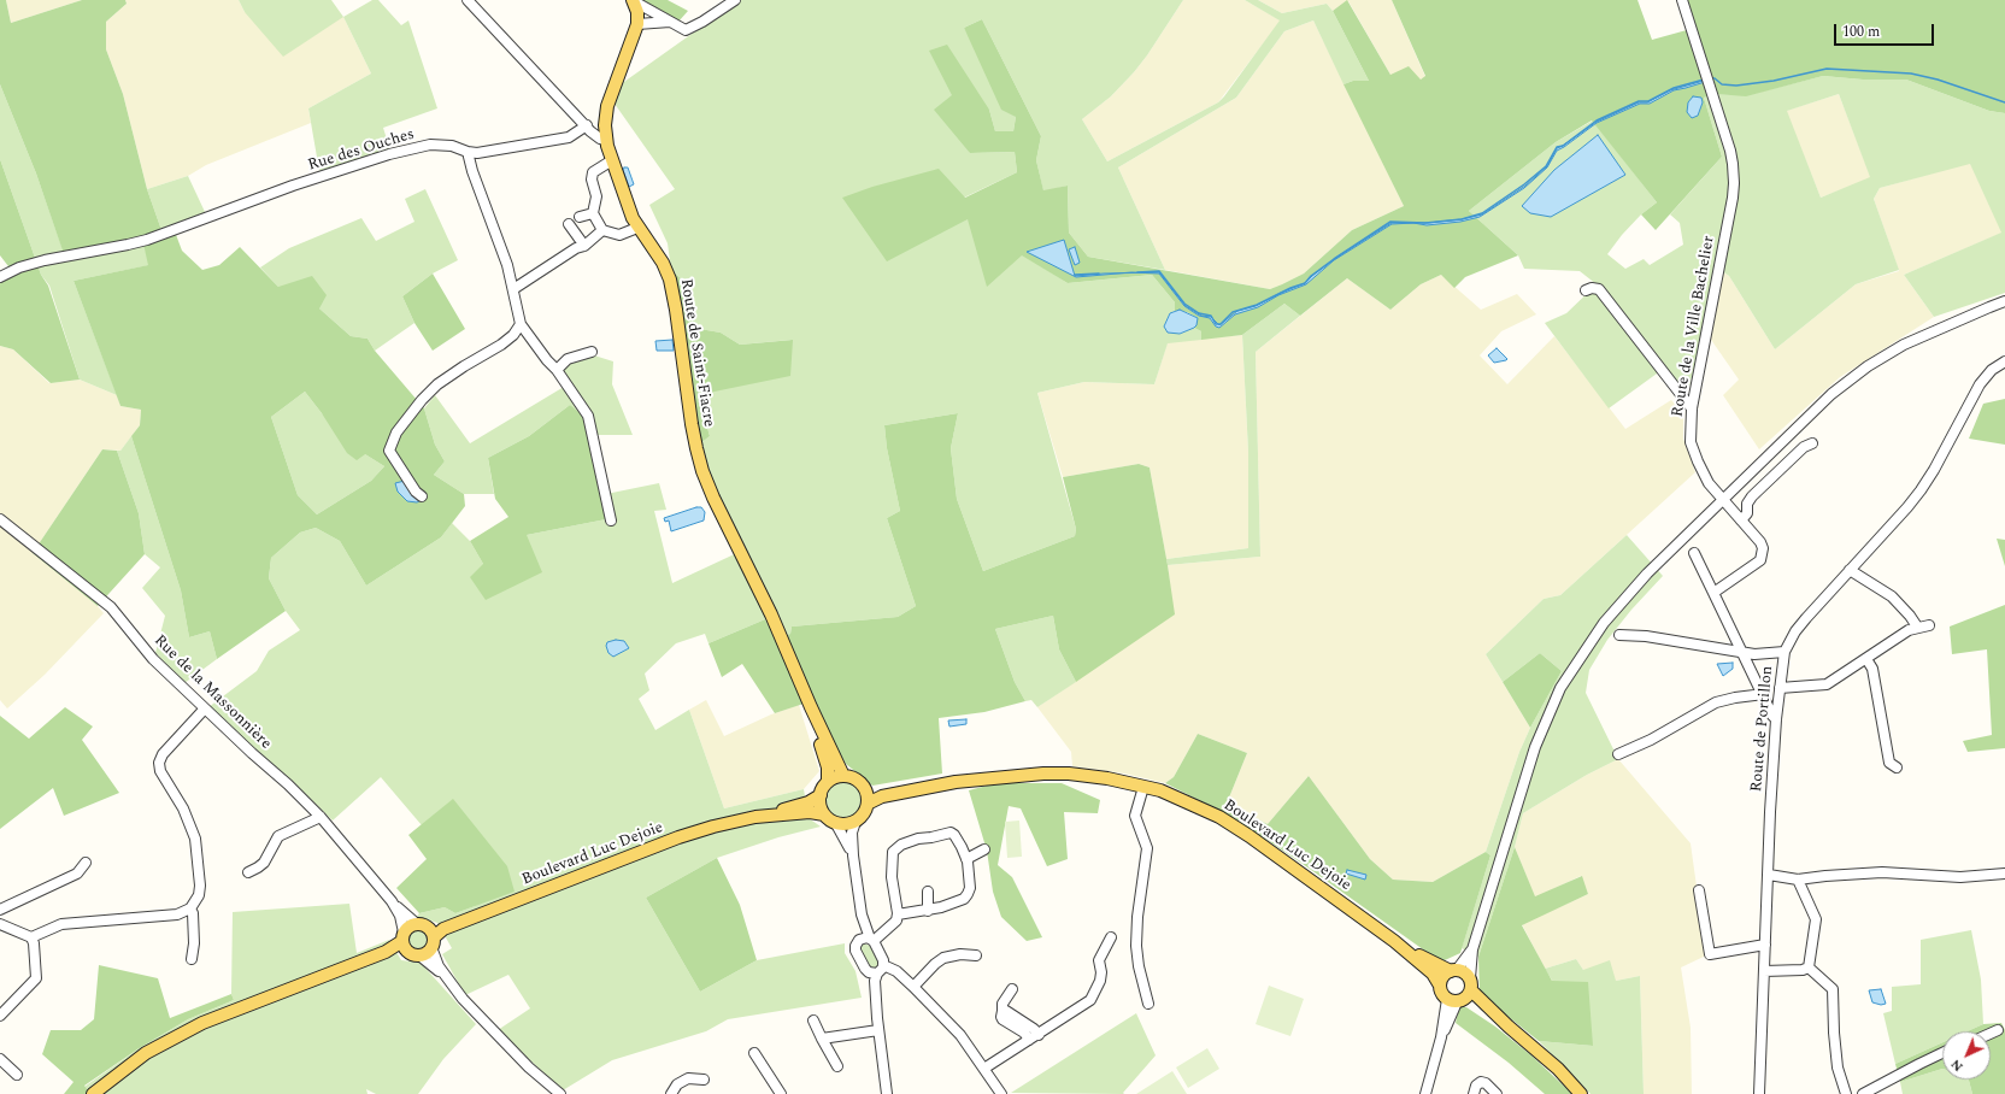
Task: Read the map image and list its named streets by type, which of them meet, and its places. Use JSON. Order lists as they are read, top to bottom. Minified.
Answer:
{"streets":{"main road":["Route de Saint-Fiacre","Boulevard Luc Dejoie"],"street":["Rue des Ouches","Route de la Ville Bachelier","Rue de la Massonnière","Route de Portillon"]},"crossings":[["Route de Saint-Fiacre","Boulevard Luc Dejoie"],["Rue de la Massonnière","Boulevard Luc Dejoie"]],"scale_bar":"100 m","north":"bottom left"}
